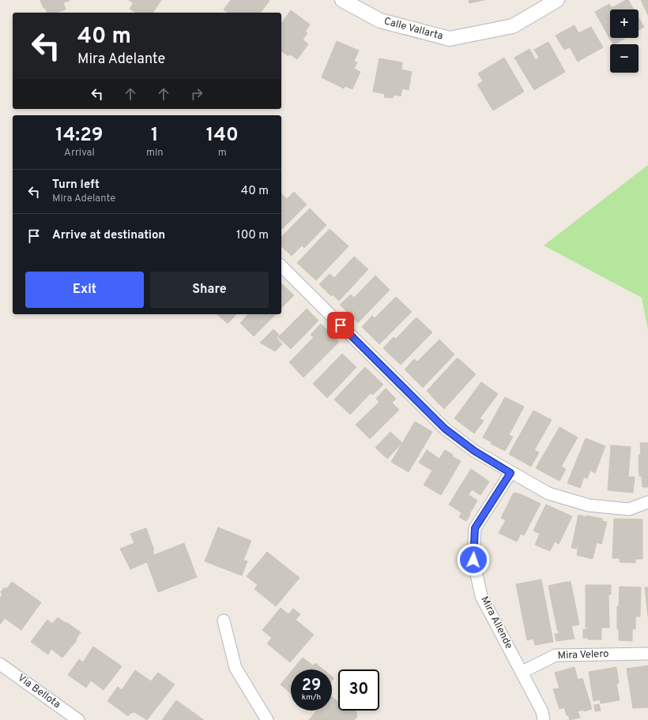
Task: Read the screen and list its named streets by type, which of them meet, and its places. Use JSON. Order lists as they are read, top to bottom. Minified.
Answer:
{"streets":{"street":["Calle Vallarta","Mira Allende","Mira Velero","Via Bellota"]},"crossings":[["Mira Allende","Mira Velero"]],"page":{"map_buttons":["+","−"],"turn":["40 m","Mira Adelante"],"eta":["14:29","Arrival","1","min","140","m"],"list":[{"name":"Turn left","note":"Mira Adelante","value":"40 m"},{"name":"Arrive at destination","value":"100 m"}],"buttons":["Exit","Share"],"speed":"29 km/h","limit":"30"}}
